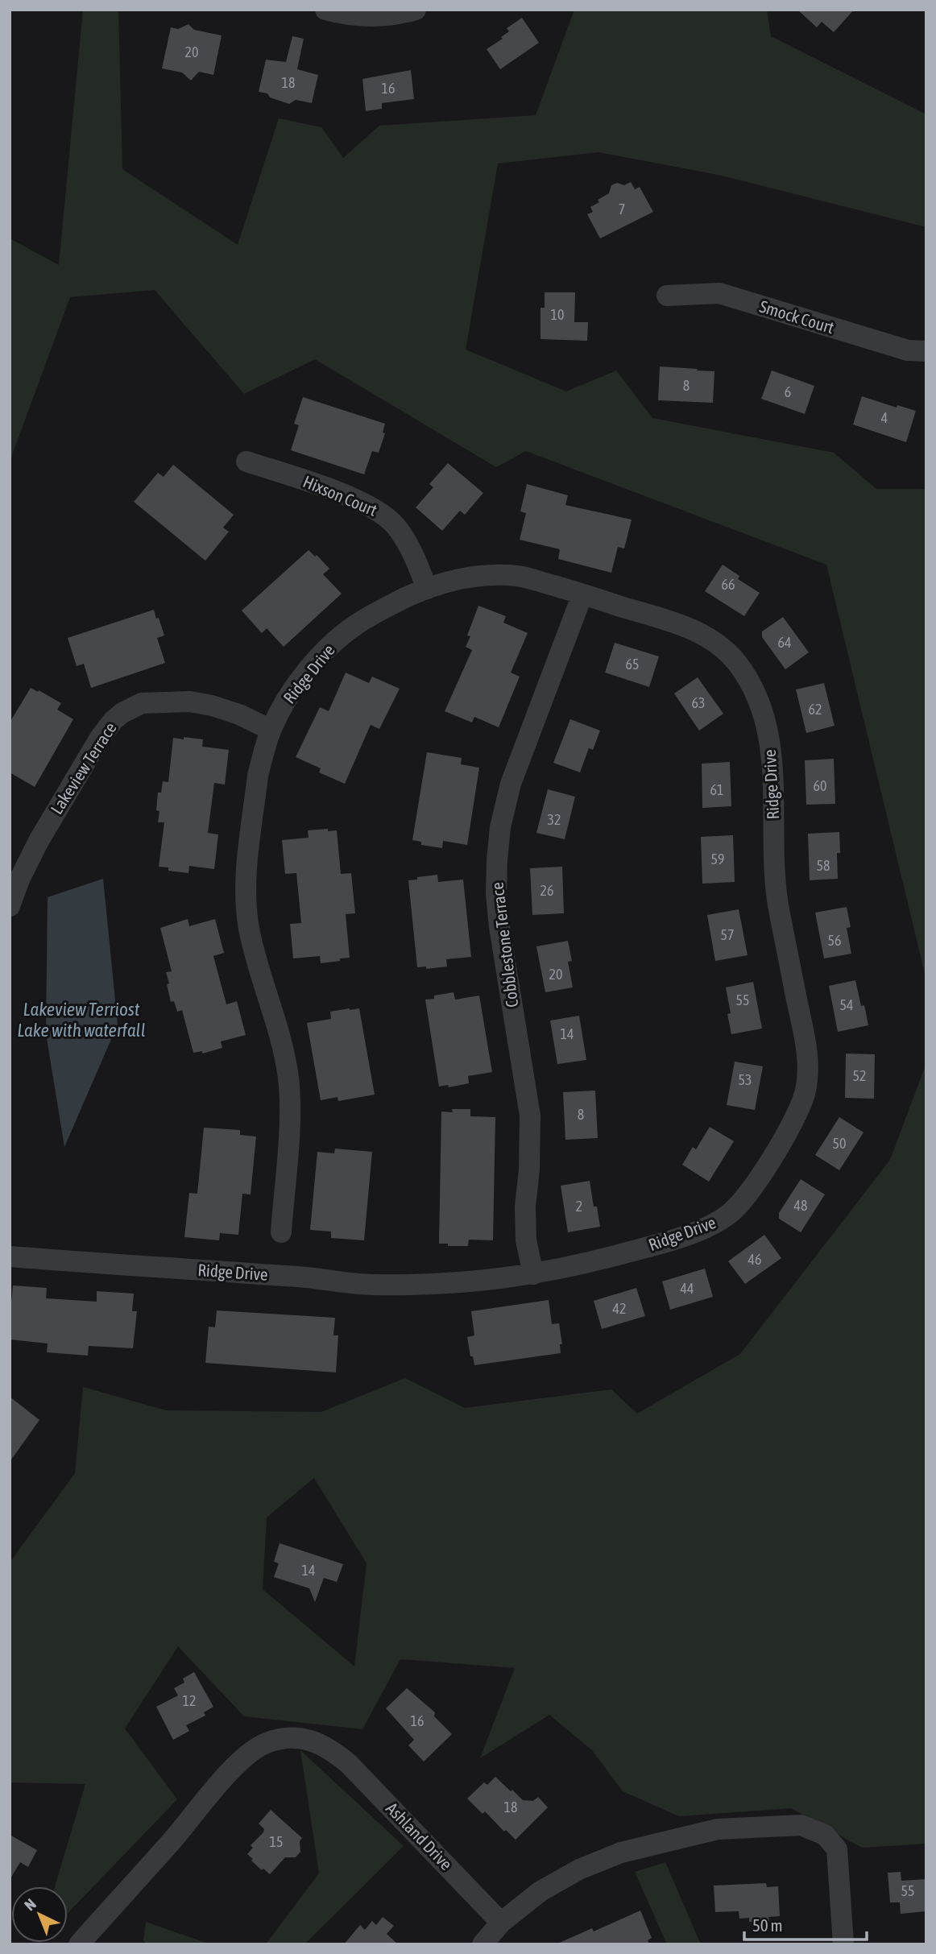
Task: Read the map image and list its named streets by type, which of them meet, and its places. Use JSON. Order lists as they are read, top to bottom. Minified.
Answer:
{"streets":{"street":["Smock Court","Hixson Court","Ridge Drive","Lakeview Terrace","Cobblestone Terrace","Ashland Drive"]},"crossings":[["Hixson Court","Ridge Drive"],["Ridge Drive","Lakeview Terrace"],["Ridge Drive","Cobblestone Terrace"]],"water":["Lakeview Terriost Lake with waterfall"],"house_numbers":["20","18","16","7","10","8","6","4","66","64","65","63","62","60","61","32","59","58","26","57","56","20","55","54","14","52","53","8","50","48","2","46","44","42","14","12","16","18","15","55"],"scale_bar":"50 m","north":"top left"}
